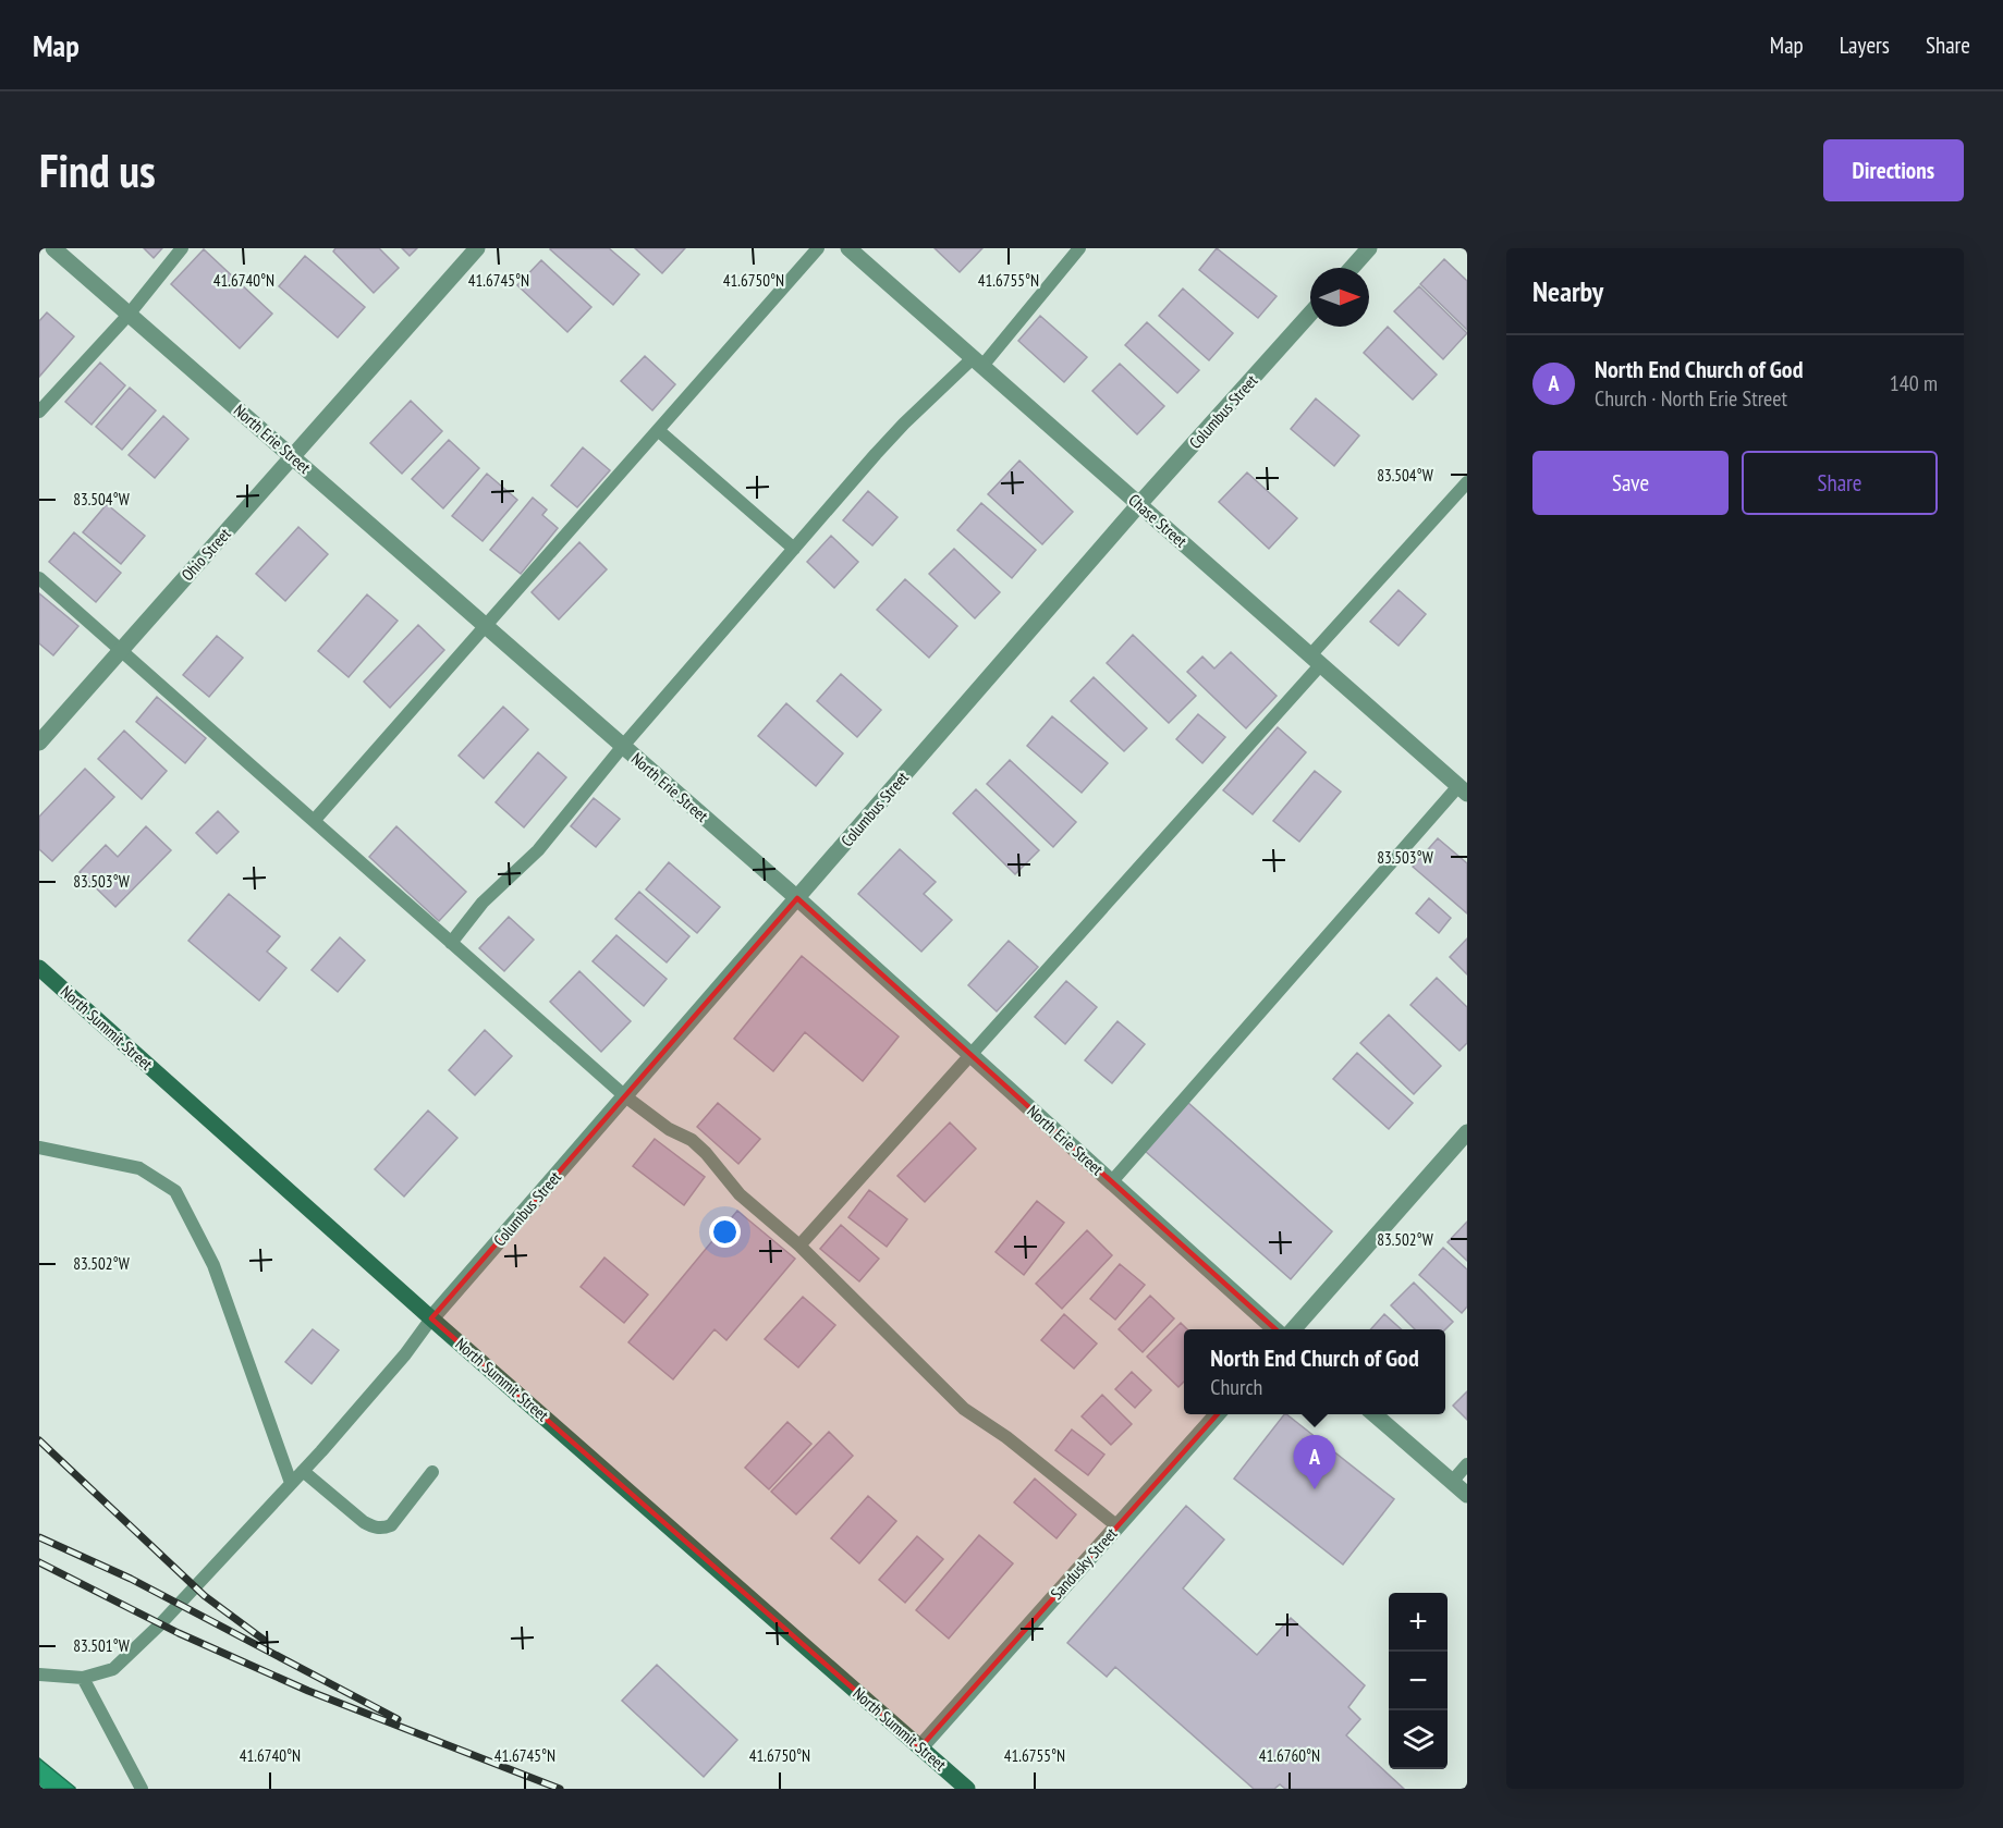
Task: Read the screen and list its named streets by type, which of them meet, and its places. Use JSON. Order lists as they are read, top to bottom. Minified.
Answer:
{"streets":{"main road":["North Summit Street"],"street":["Columbus Street","North Erie Street","Chase Street","Ohio Street","Sandusky Street"]},"crossings":[["Columbus Street","North Erie Street"],["Columbus Street","Chase Street"],["Columbus Street","North Summit Street"],["North Erie Street","Ohio Street"],["North Summit Street","Sandusky Street"]],"north":"right","page":{"header":"Map","nav":["Map","Layers","Share"],"buttons":["Directions",["Save","Share"]],"title":"Find us","heading":"Nearby","list":[{"mark":"A","name":"North End Church of God","note":"Church · North Erie Street","value":"140 m"}],"popup":["North End Church of God","Church"],"pins":"A","map_buttons":["+","−"]},"coordinates":["41.6740°N","41.6745°N","41.6750°N","41.6755°N","83.504°W","83.503°W","83.502°W","83.501°W","41.6760°N"]}
